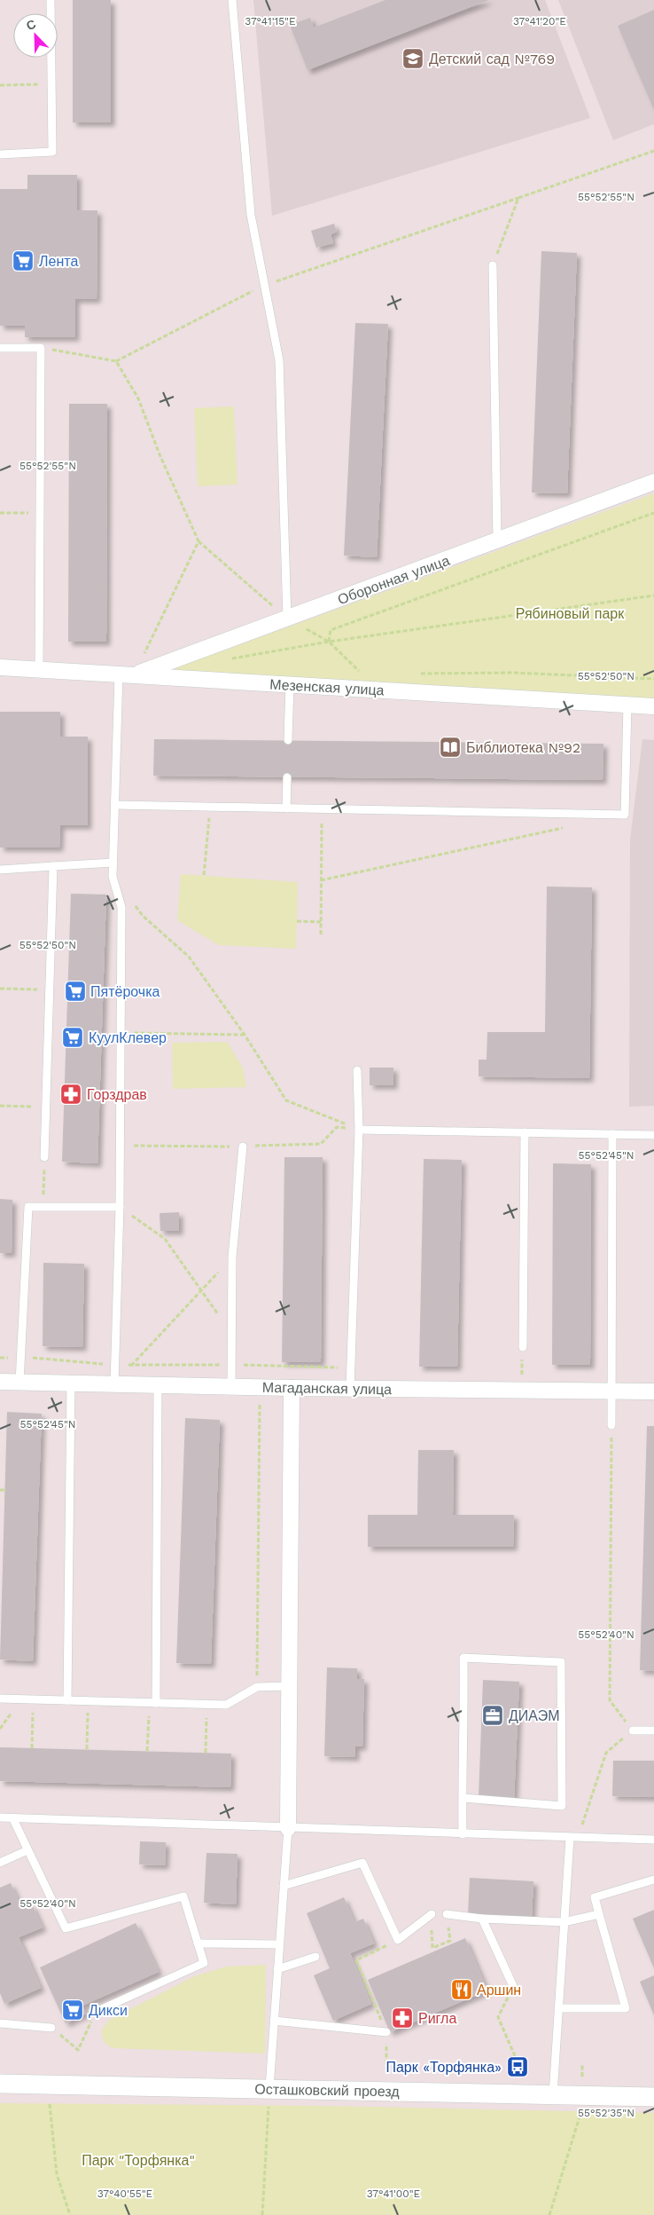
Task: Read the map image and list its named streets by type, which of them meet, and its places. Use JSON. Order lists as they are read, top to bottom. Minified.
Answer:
{"streets":{"street":["Оборонная улица","Мезенская улица","Магаданская улица","Осташковский проезд"]},"crossings":[["Оборонная улица","Мезенская улица"]],"parks":["Рябиновый парк","Парк \"Торфянка\""],"places":{"school or university":["Детский сад №769"],"supermarket":["Лента","Пятёрочка","КуулКлевер","Дикси"],"library":["Библиотека №92"],"pharmacy":["Горздрав","Ригла"],"office":["ДИАЭМ"],"restaurant":["Аршин"],"bus stop":["Парк «Торфянка»"]},"north":"top left","coordinates":["37°41'15\"E","37°41'20\"E","55°52'55\"N","55°52'50\"N","55°52'45\"N","55°52'40\"N","55°52'35\"N","37°40'55\"E","37°41'00\"E"]}
